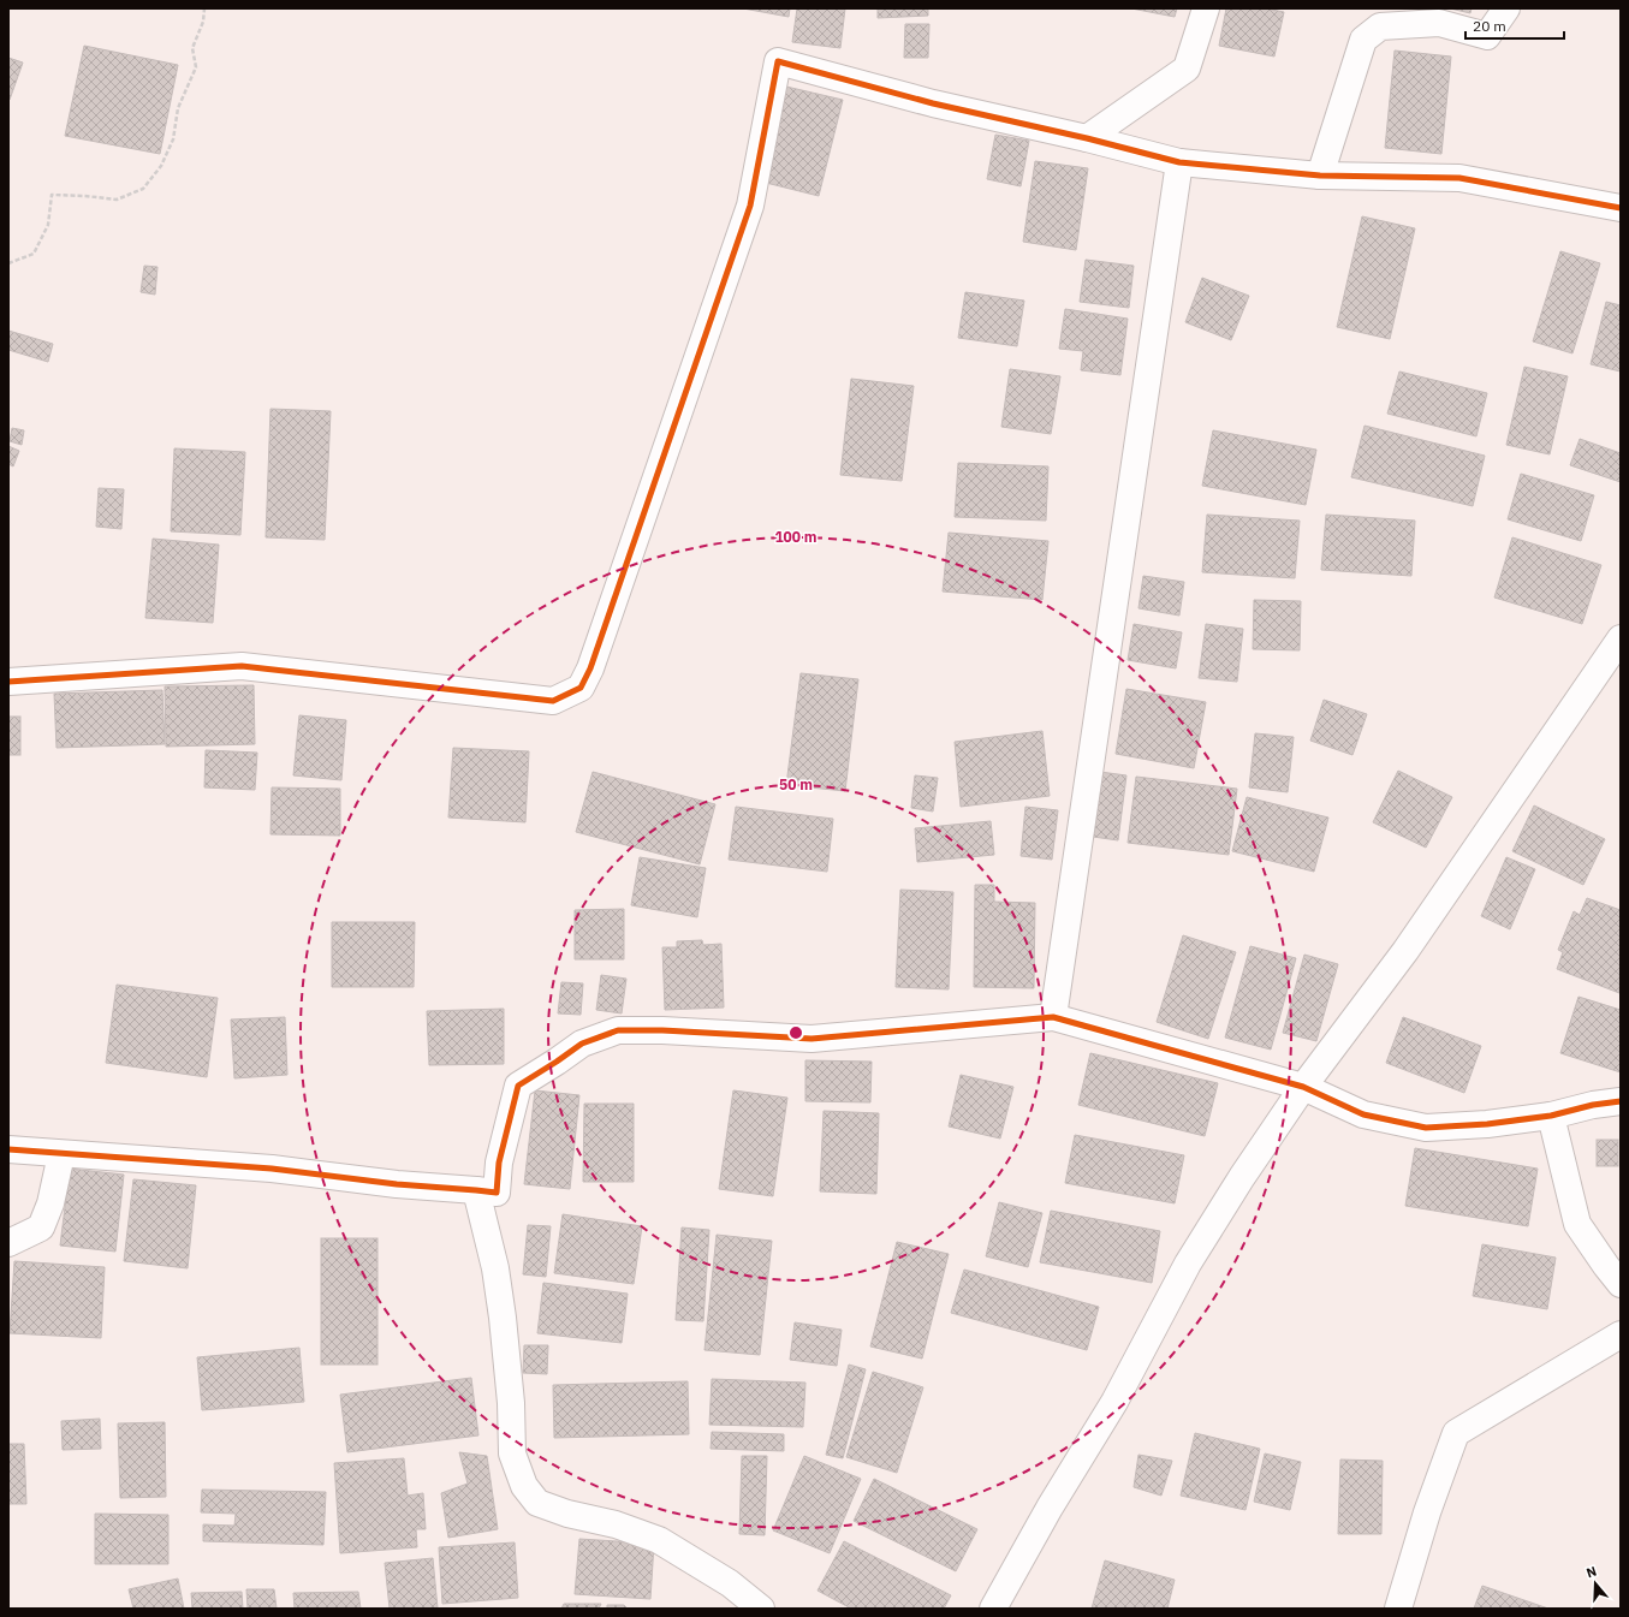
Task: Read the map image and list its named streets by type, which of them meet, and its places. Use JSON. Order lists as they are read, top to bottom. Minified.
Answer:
{"scale_bar":"20 m","north":"top","rings":["100 m","50 m"]}
